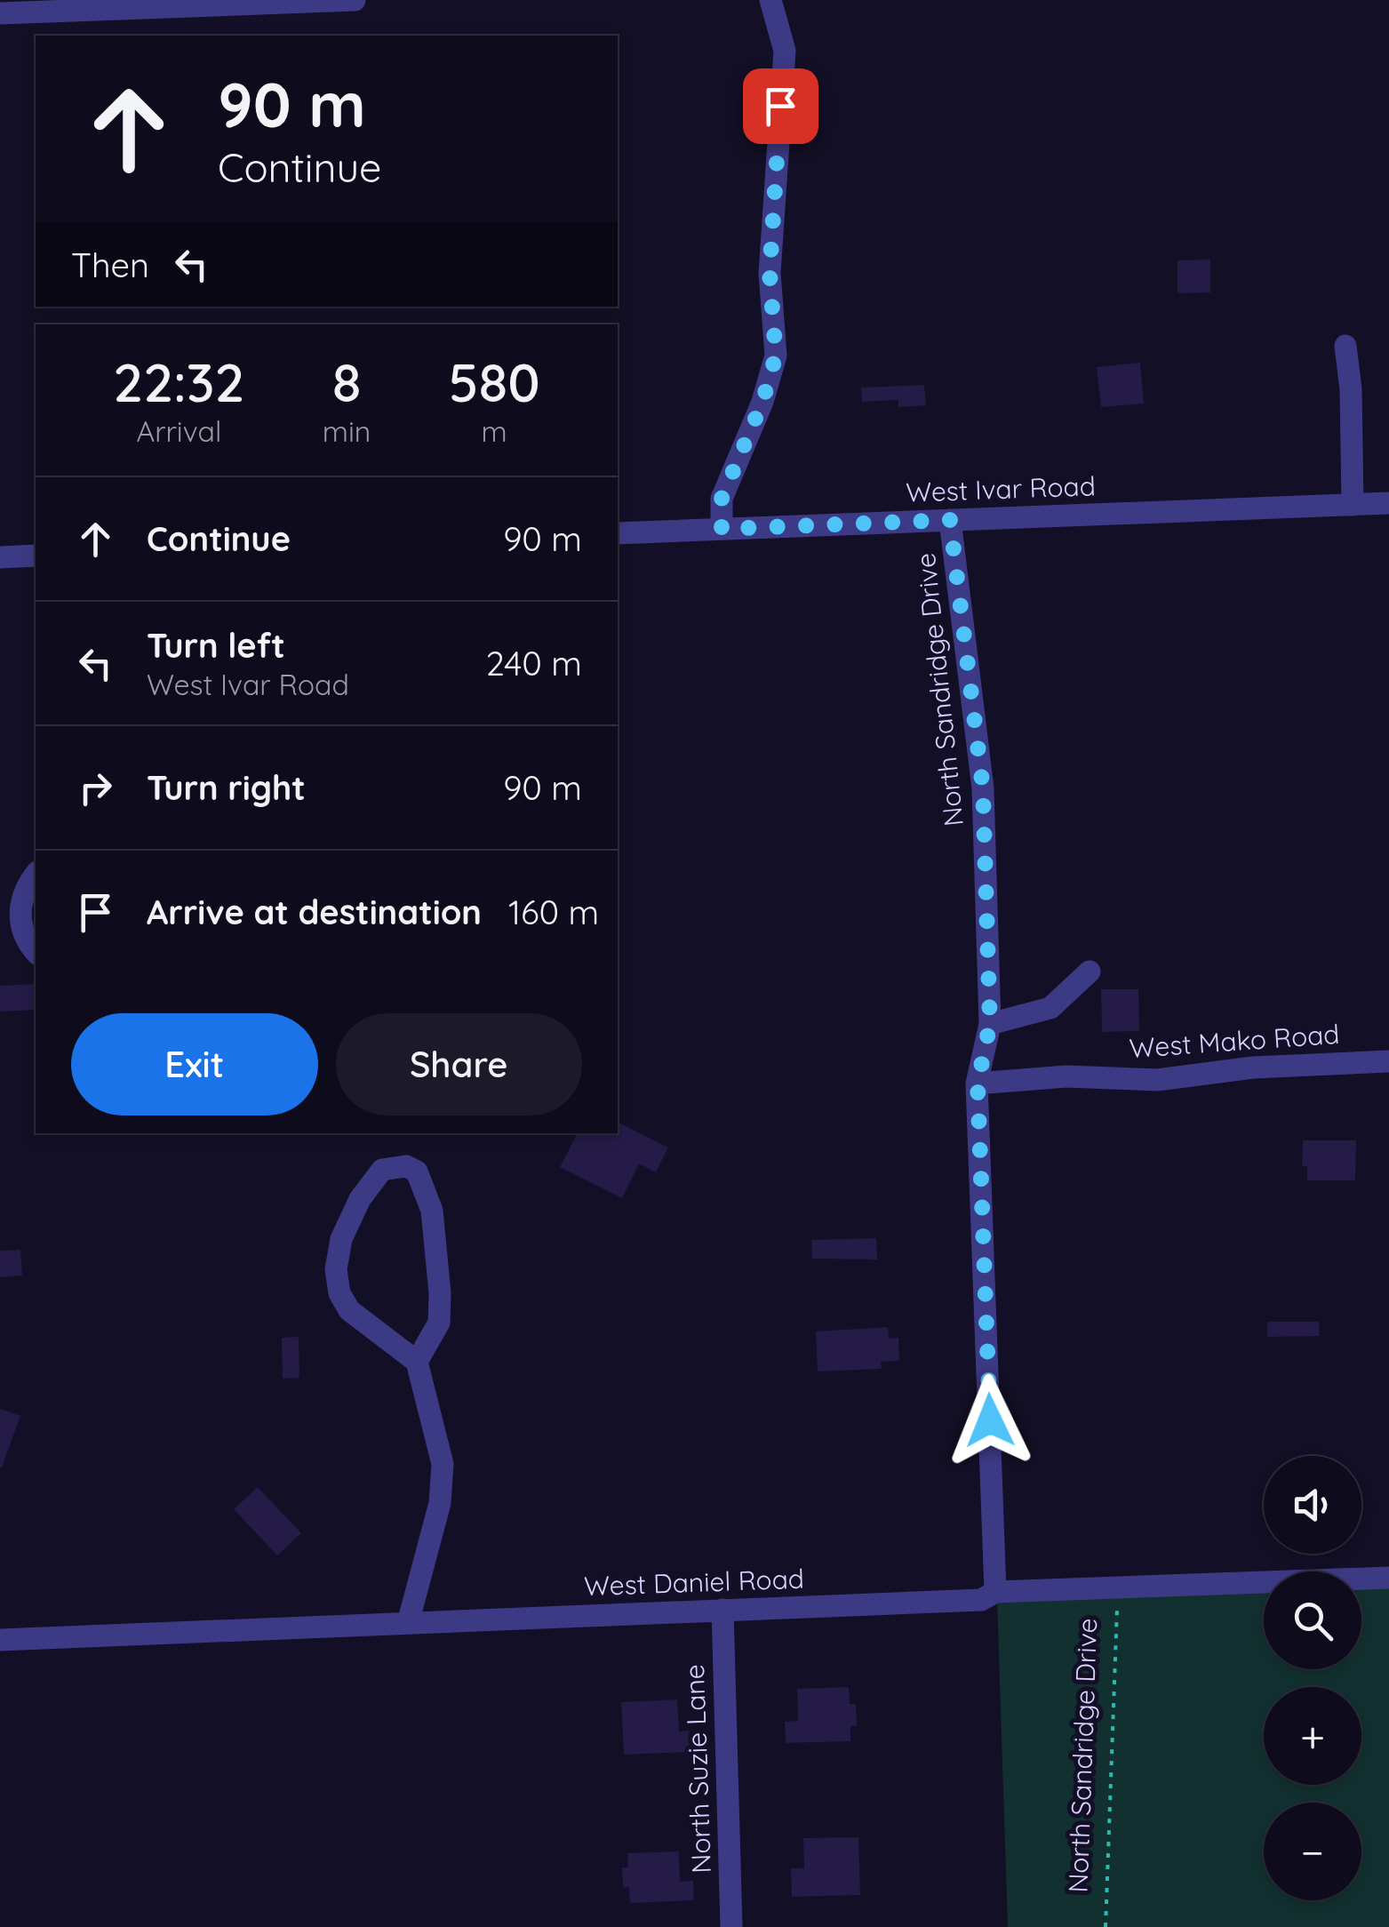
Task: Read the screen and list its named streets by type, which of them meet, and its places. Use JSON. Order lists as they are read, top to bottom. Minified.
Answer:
{"streets":{"street":["West Ivar Road","North Sandridge Drive","West Mako Road","West Daniel Road","North Suzie Lane"]},"crossings":[["West Ivar Road","North Sandridge Drive"],["North Sandridge Drive","West Mako Road"],["North Sandridge Drive","West Daniel Road"],["West Daniel Road","North Suzie Lane"]],"page":{"turn":["90 m","Continue"],"then":"Then","eta":["22:32","Arrival","8","min","580","m"],"list":[{"name":"Continue","value":"90 m"},{"name":"Turn left","note":"West Ivar Road","value":"240 m"},{"name":"Turn right","value":"90 m"},{"name":"Arrive at destination","value":"160 m"}],"buttons":["Exit","Share"],"map_buttons":["+","−"]}}
